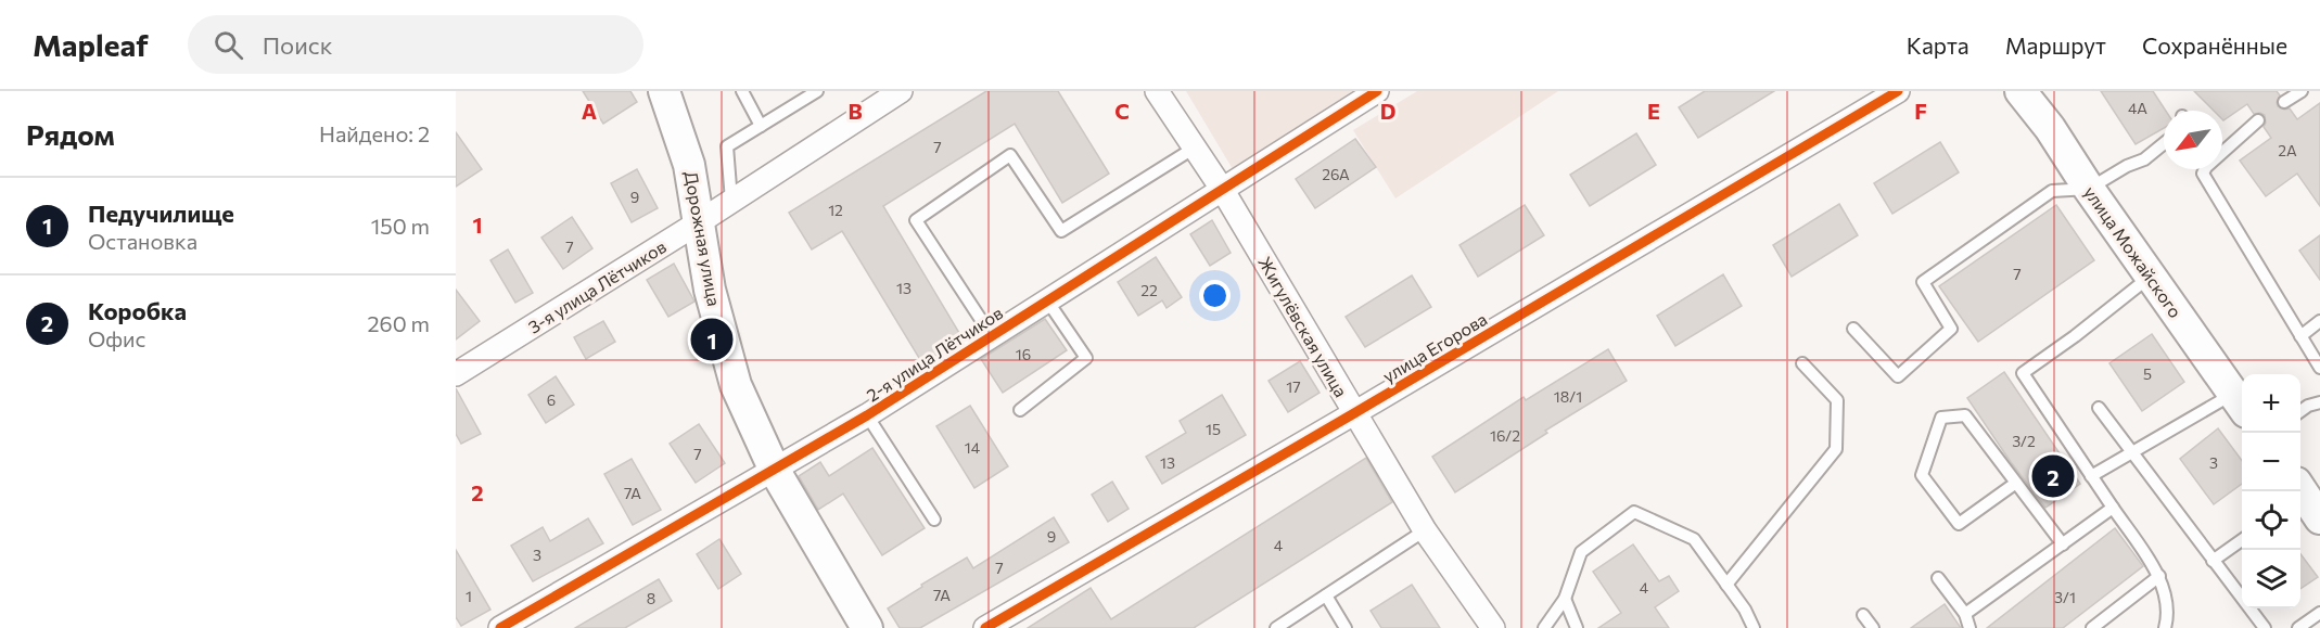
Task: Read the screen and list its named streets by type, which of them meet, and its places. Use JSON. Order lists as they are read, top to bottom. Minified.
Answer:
{"streets":{"main road":["Дорожная улица","улица Можайского"],"street":["3-я улица Лётчиков","Жигулёвская улица","улица Егорова","2-я улица Лётчиков"]},"crossings":[["Дорожная улица","3-я улица Лётчиков"],["Дорожная улица","2-я улица Лётчиков"],["Жигулёвская улица","улица Егорова"],["Жигулёвская улица","2-я улица Лётчиков"]],"house_numbers":["4А","7","2А","26А","9","12","7","7","13","22","16","5","17","18/1","6","15","16/2","3/2","14","7","13","3","7А","9","4","3","7","4","7А","1","3/1","8"],"north":"bottom left","page":{"header":"Mapleaf","search":"Поиск","nav":["Карта","Маршрут","Сохранённые"],"heading":["Рядом","Найдено: 2"],"list":[{"mark":"1","name":"Педучилище","note":"Остановка","value":"150 m"},{"mark":"2","name":"Коробка","note":"Офис","value":"260 m"}],"pins":["1","2"],"map_buttons":["+","−"]},"grid":{"columns":["A","B","C","D","E","F"],"rows":["1","2"]}}
